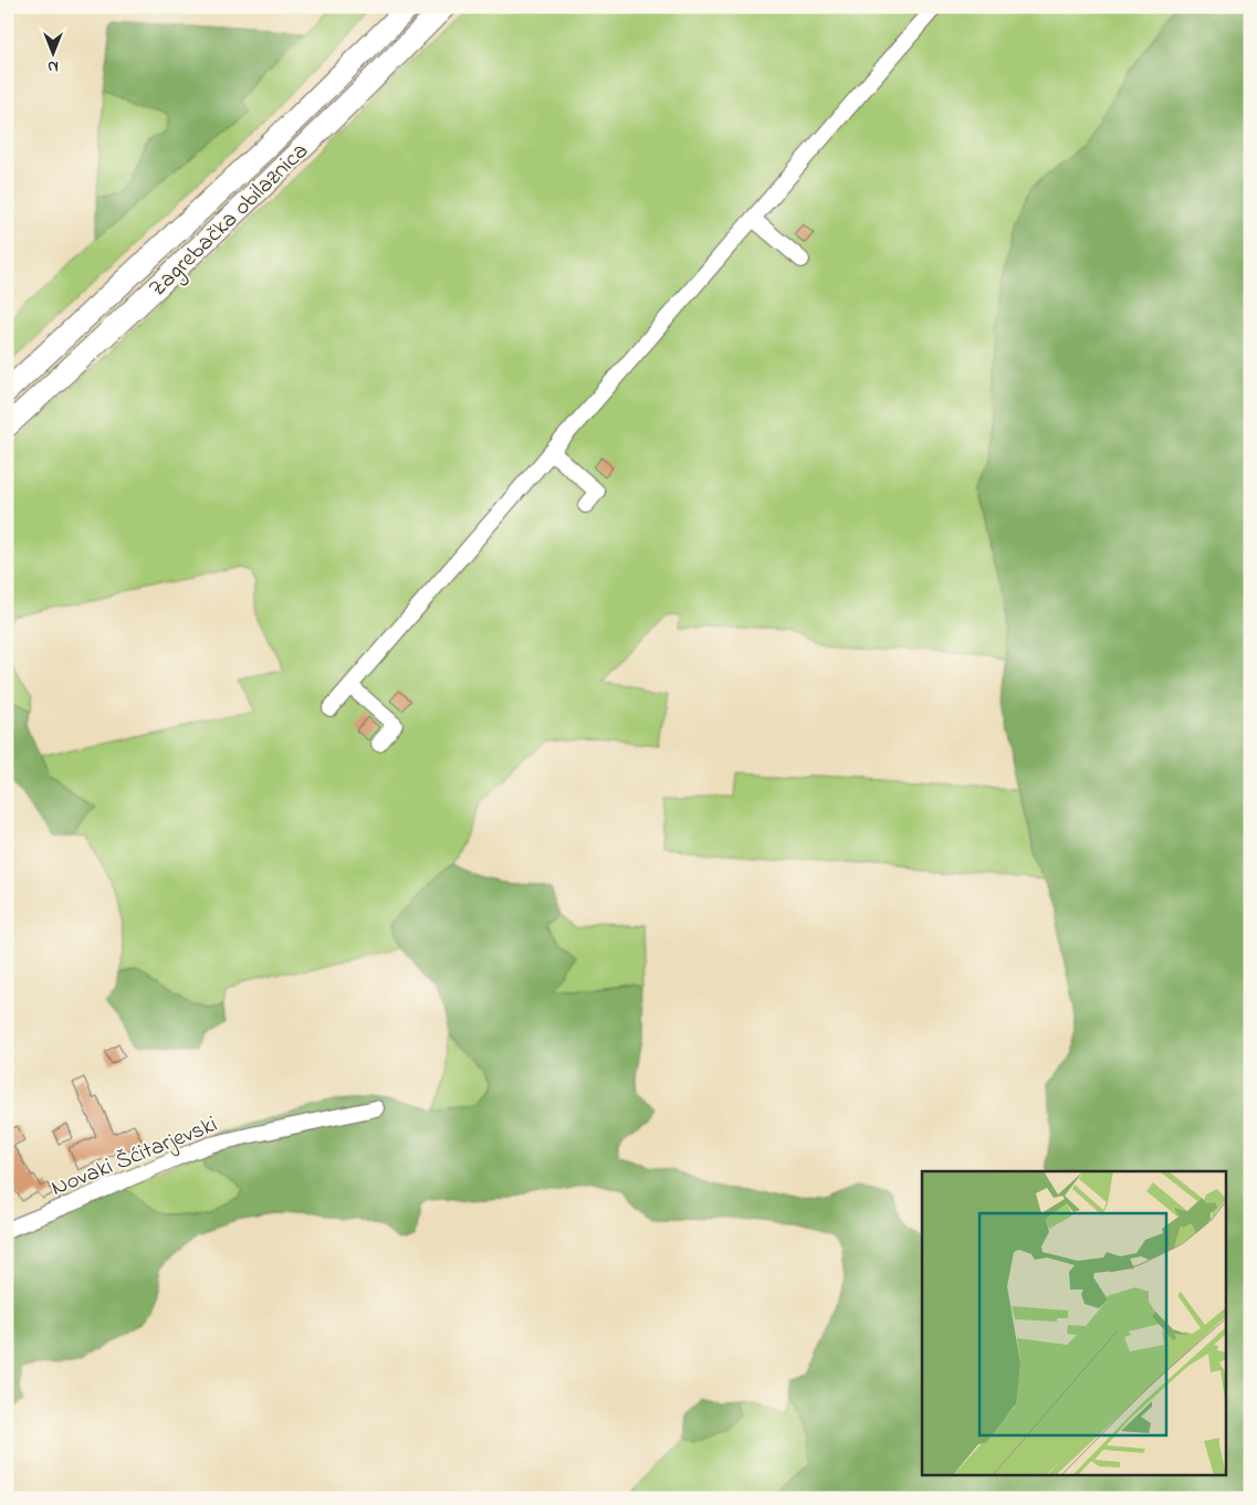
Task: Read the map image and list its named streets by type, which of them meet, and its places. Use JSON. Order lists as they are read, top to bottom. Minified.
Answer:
{"streets":{"highway":["Zagrebačka obilaznica"],"street":["Novaki Šćitarjevski"]},"north":"bottom"}
